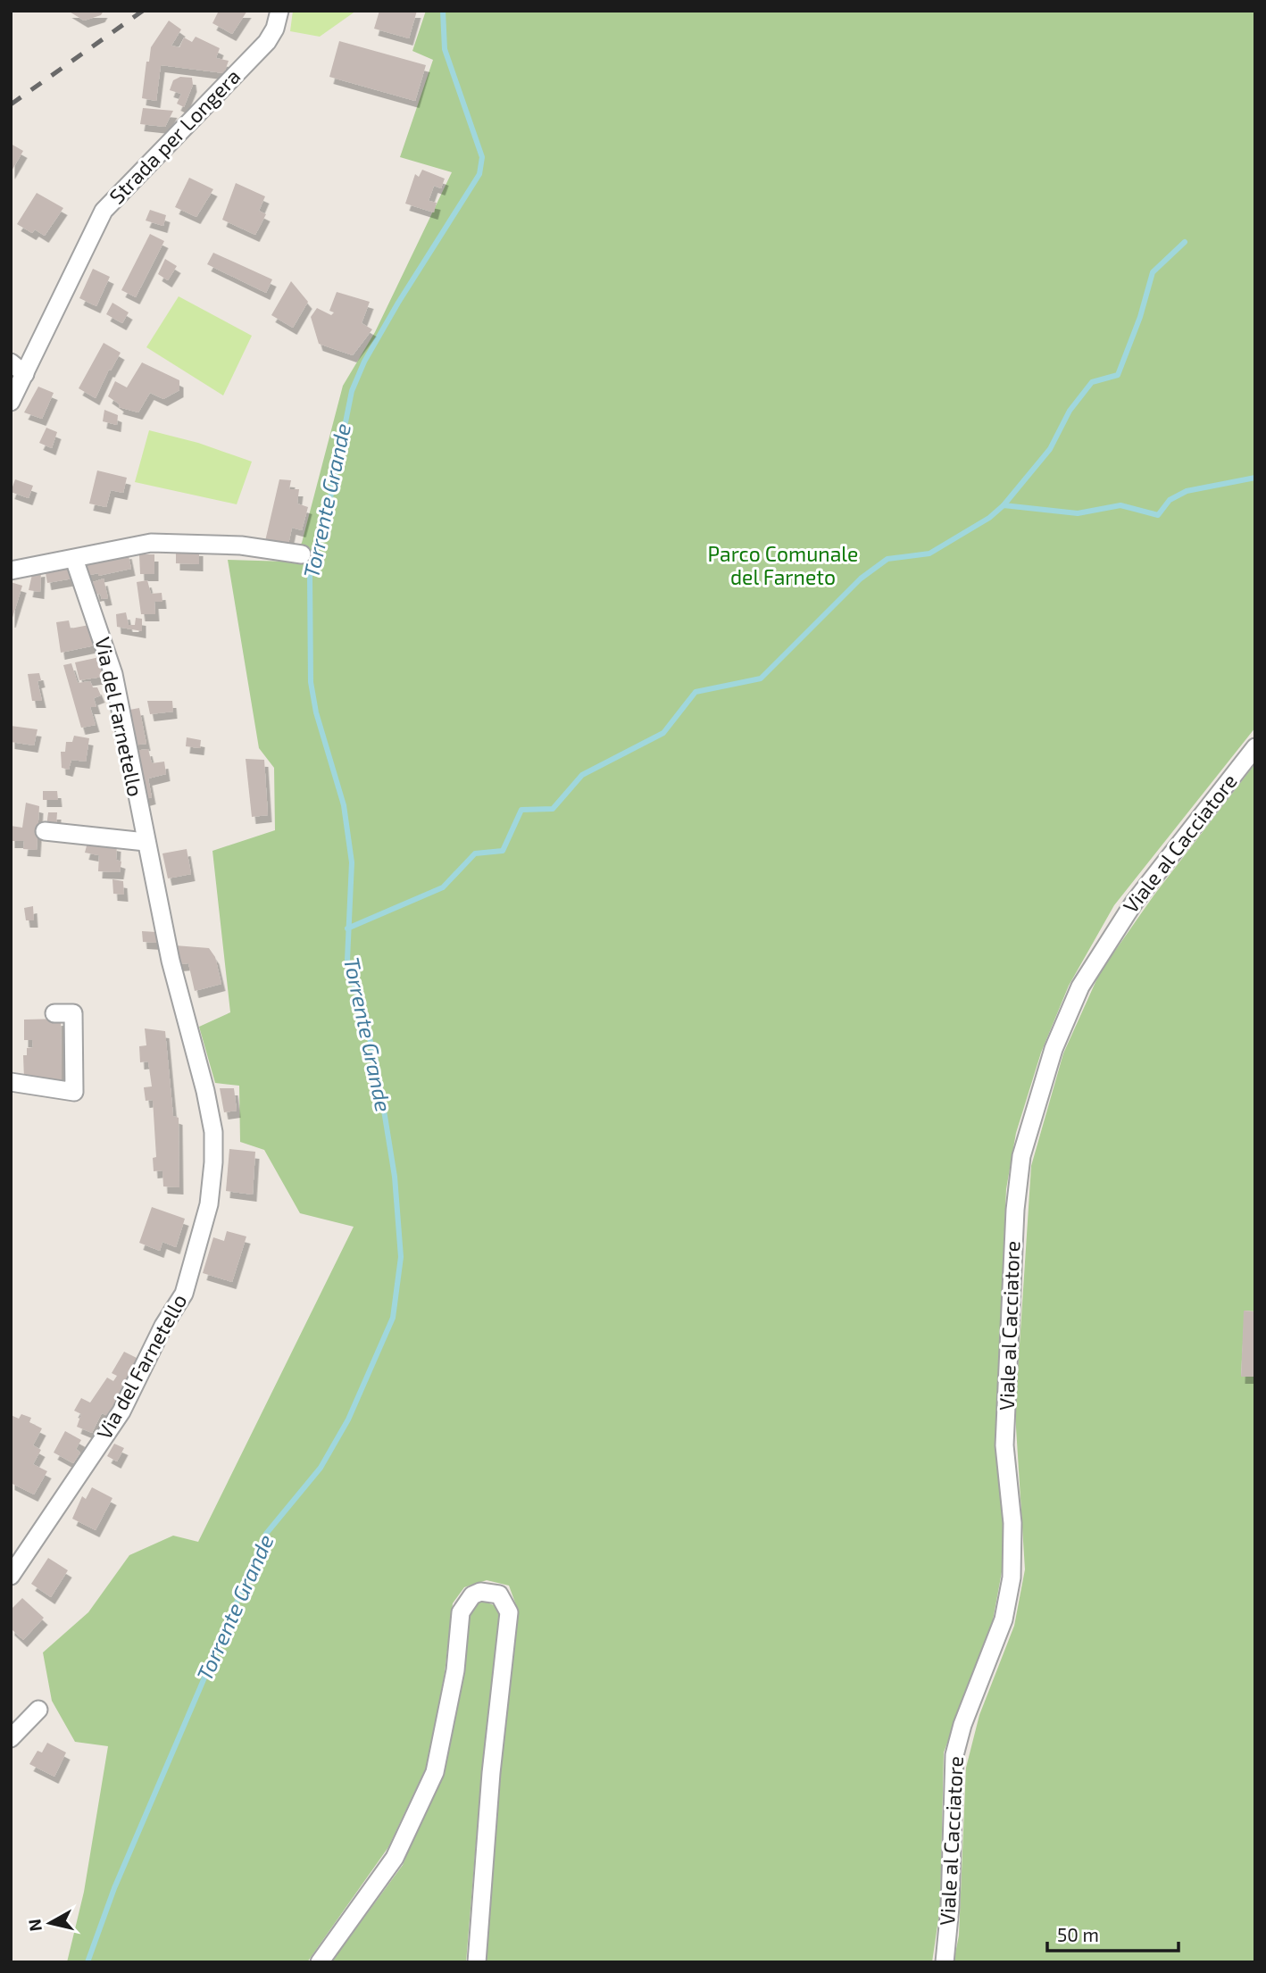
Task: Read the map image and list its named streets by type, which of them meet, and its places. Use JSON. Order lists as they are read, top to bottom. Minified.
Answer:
{"streets":{"street":["Strada per Longera","Via del Farnetello","Viale al Cacciatore"]},"water":["Torrente Grande"],"parks":["Parco Comunale del Farneto"],"scale_bar":"50 m","north":"left"}
